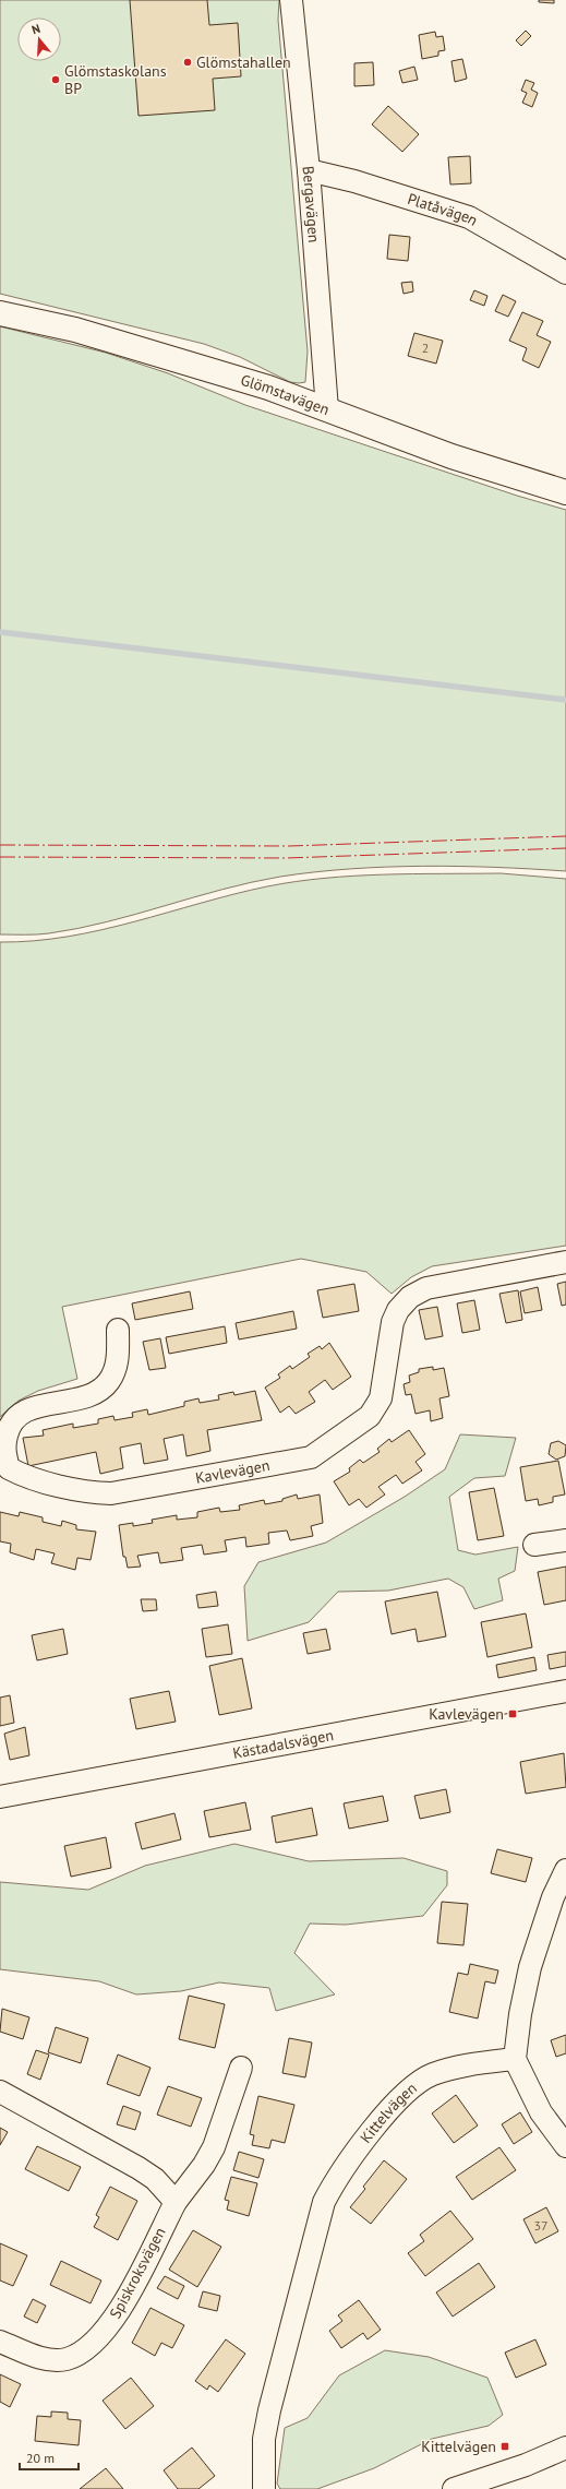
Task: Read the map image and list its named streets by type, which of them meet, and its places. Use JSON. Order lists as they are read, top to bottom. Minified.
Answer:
{"streets":{"main road":["Glömstavägen"],"street":["Bergavägen","Platåvägen","Kavlevägen","Kästadalsvägen","Kittelvägen","Spiskroksvägen"]},"crossings":[["Bergavägen","Platåvägen"],["Bergavägen","Glömstavägen"]],"places":{"other":["Glömstahallen","Glömstaskolans BP"],"transit":["Kavlevägen","Kittelvägen"]},"house_numbers":["2","37"],"scale_bar":"20 m","north":"top"}
